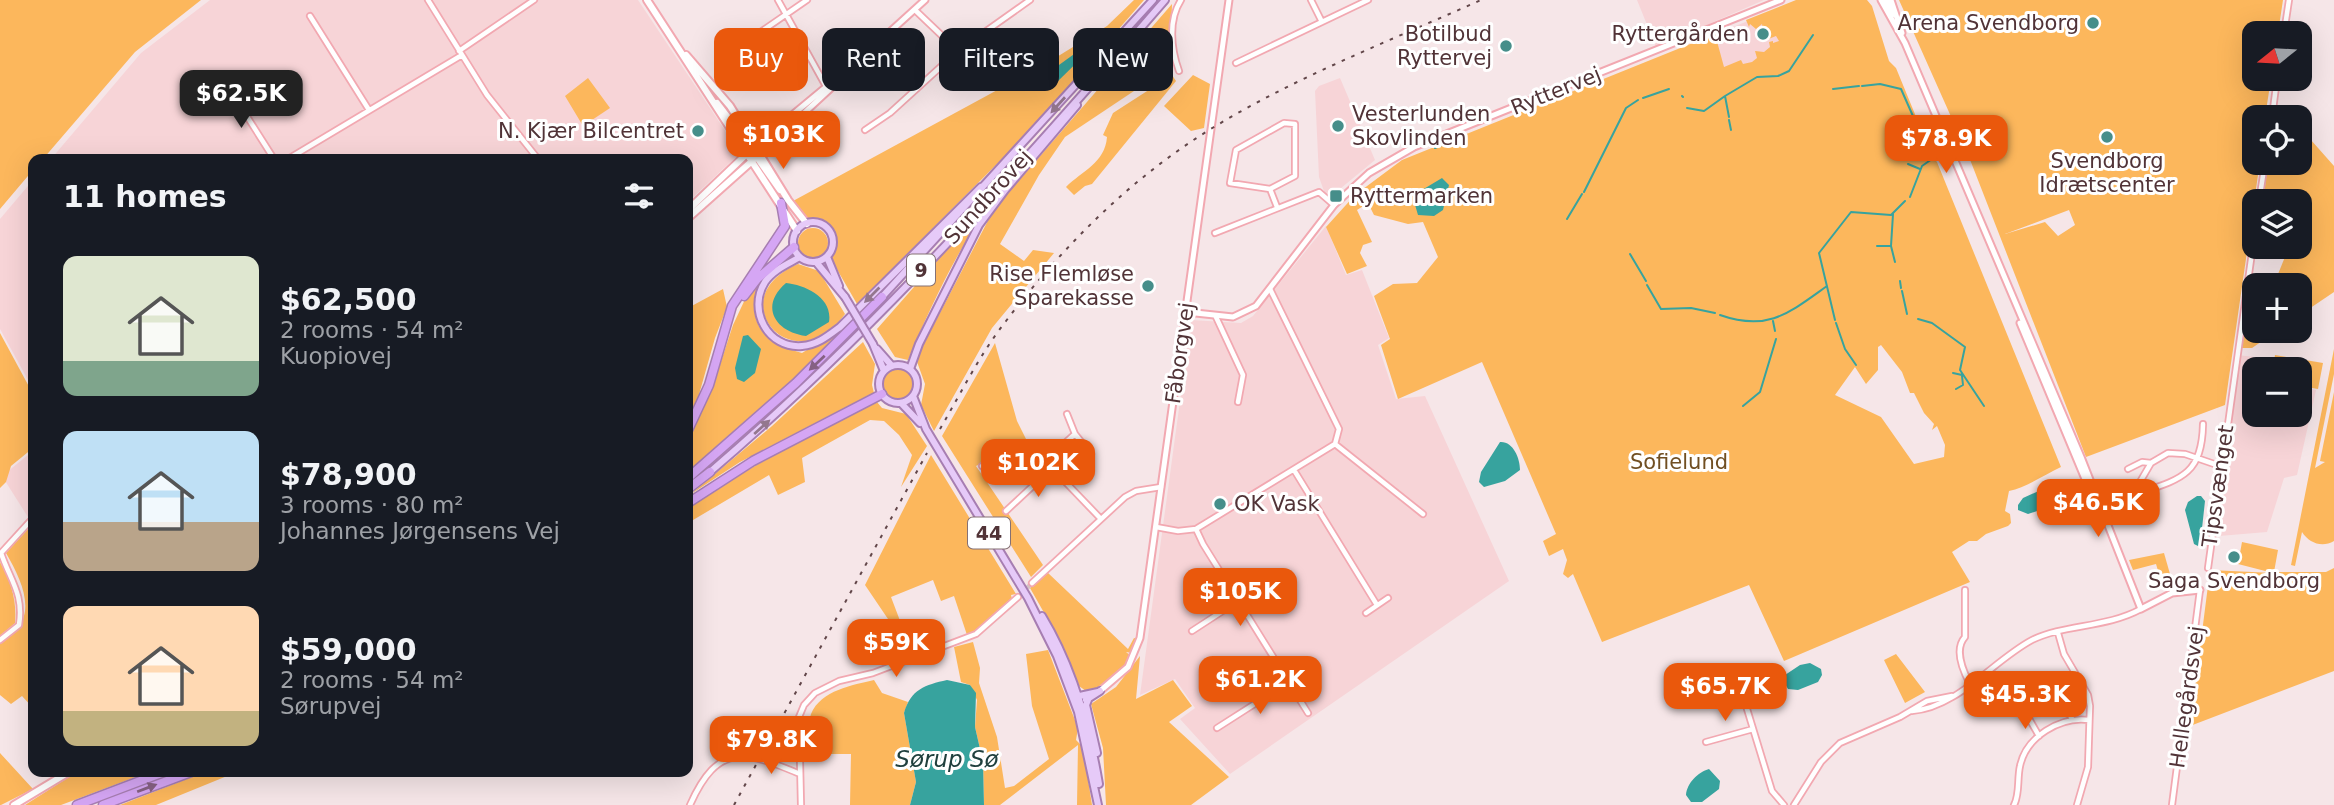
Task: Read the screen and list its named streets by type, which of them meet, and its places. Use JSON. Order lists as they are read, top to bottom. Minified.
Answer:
{"streets":{"highway":["9"],"main road":["Sundbrovej","44"],"street":["Ryttervej","Fåborgvej","Tipsvænget","Hellegårdsvej"]},"crossings":[["Ryttervej","Fåborgvej"],["Sundbrovej","9"]],"water":["Sørup Sø"],"parks":["Sofielund"],"places":{"other":["Arena Svendborg","Ryttergården","Botilbud Ryttervej","Vesterlunden Skovlinden","N. Kjær Bilcentret","Svendborg Idrætscenter","Rise Flemløse Sparekasse","OK Vask","Saga Svendborg"],"transit":["Ryttermarken"]},"north":"left","page":{"map_buttons":["+","−"],"chip":["Buy","Rent","Filters","New"],"price":["$62.5K","$103K","$78.9K","$102K","$46.5K","$105K","$59K","$61.2K","$65.7K","$45.3K","$79.8K"],"heading":"11 homes","list":[{"name":"$62,500","note":"2 rooms · 54 m² · Kuopiovej"},{"name":"$78,900","note":"3 rooms · 80 m² · Johannes Jørgensens Vej"},{"name":"$59,000","note":"2 rooms · 54 m² · Sørupvej"}]}}
